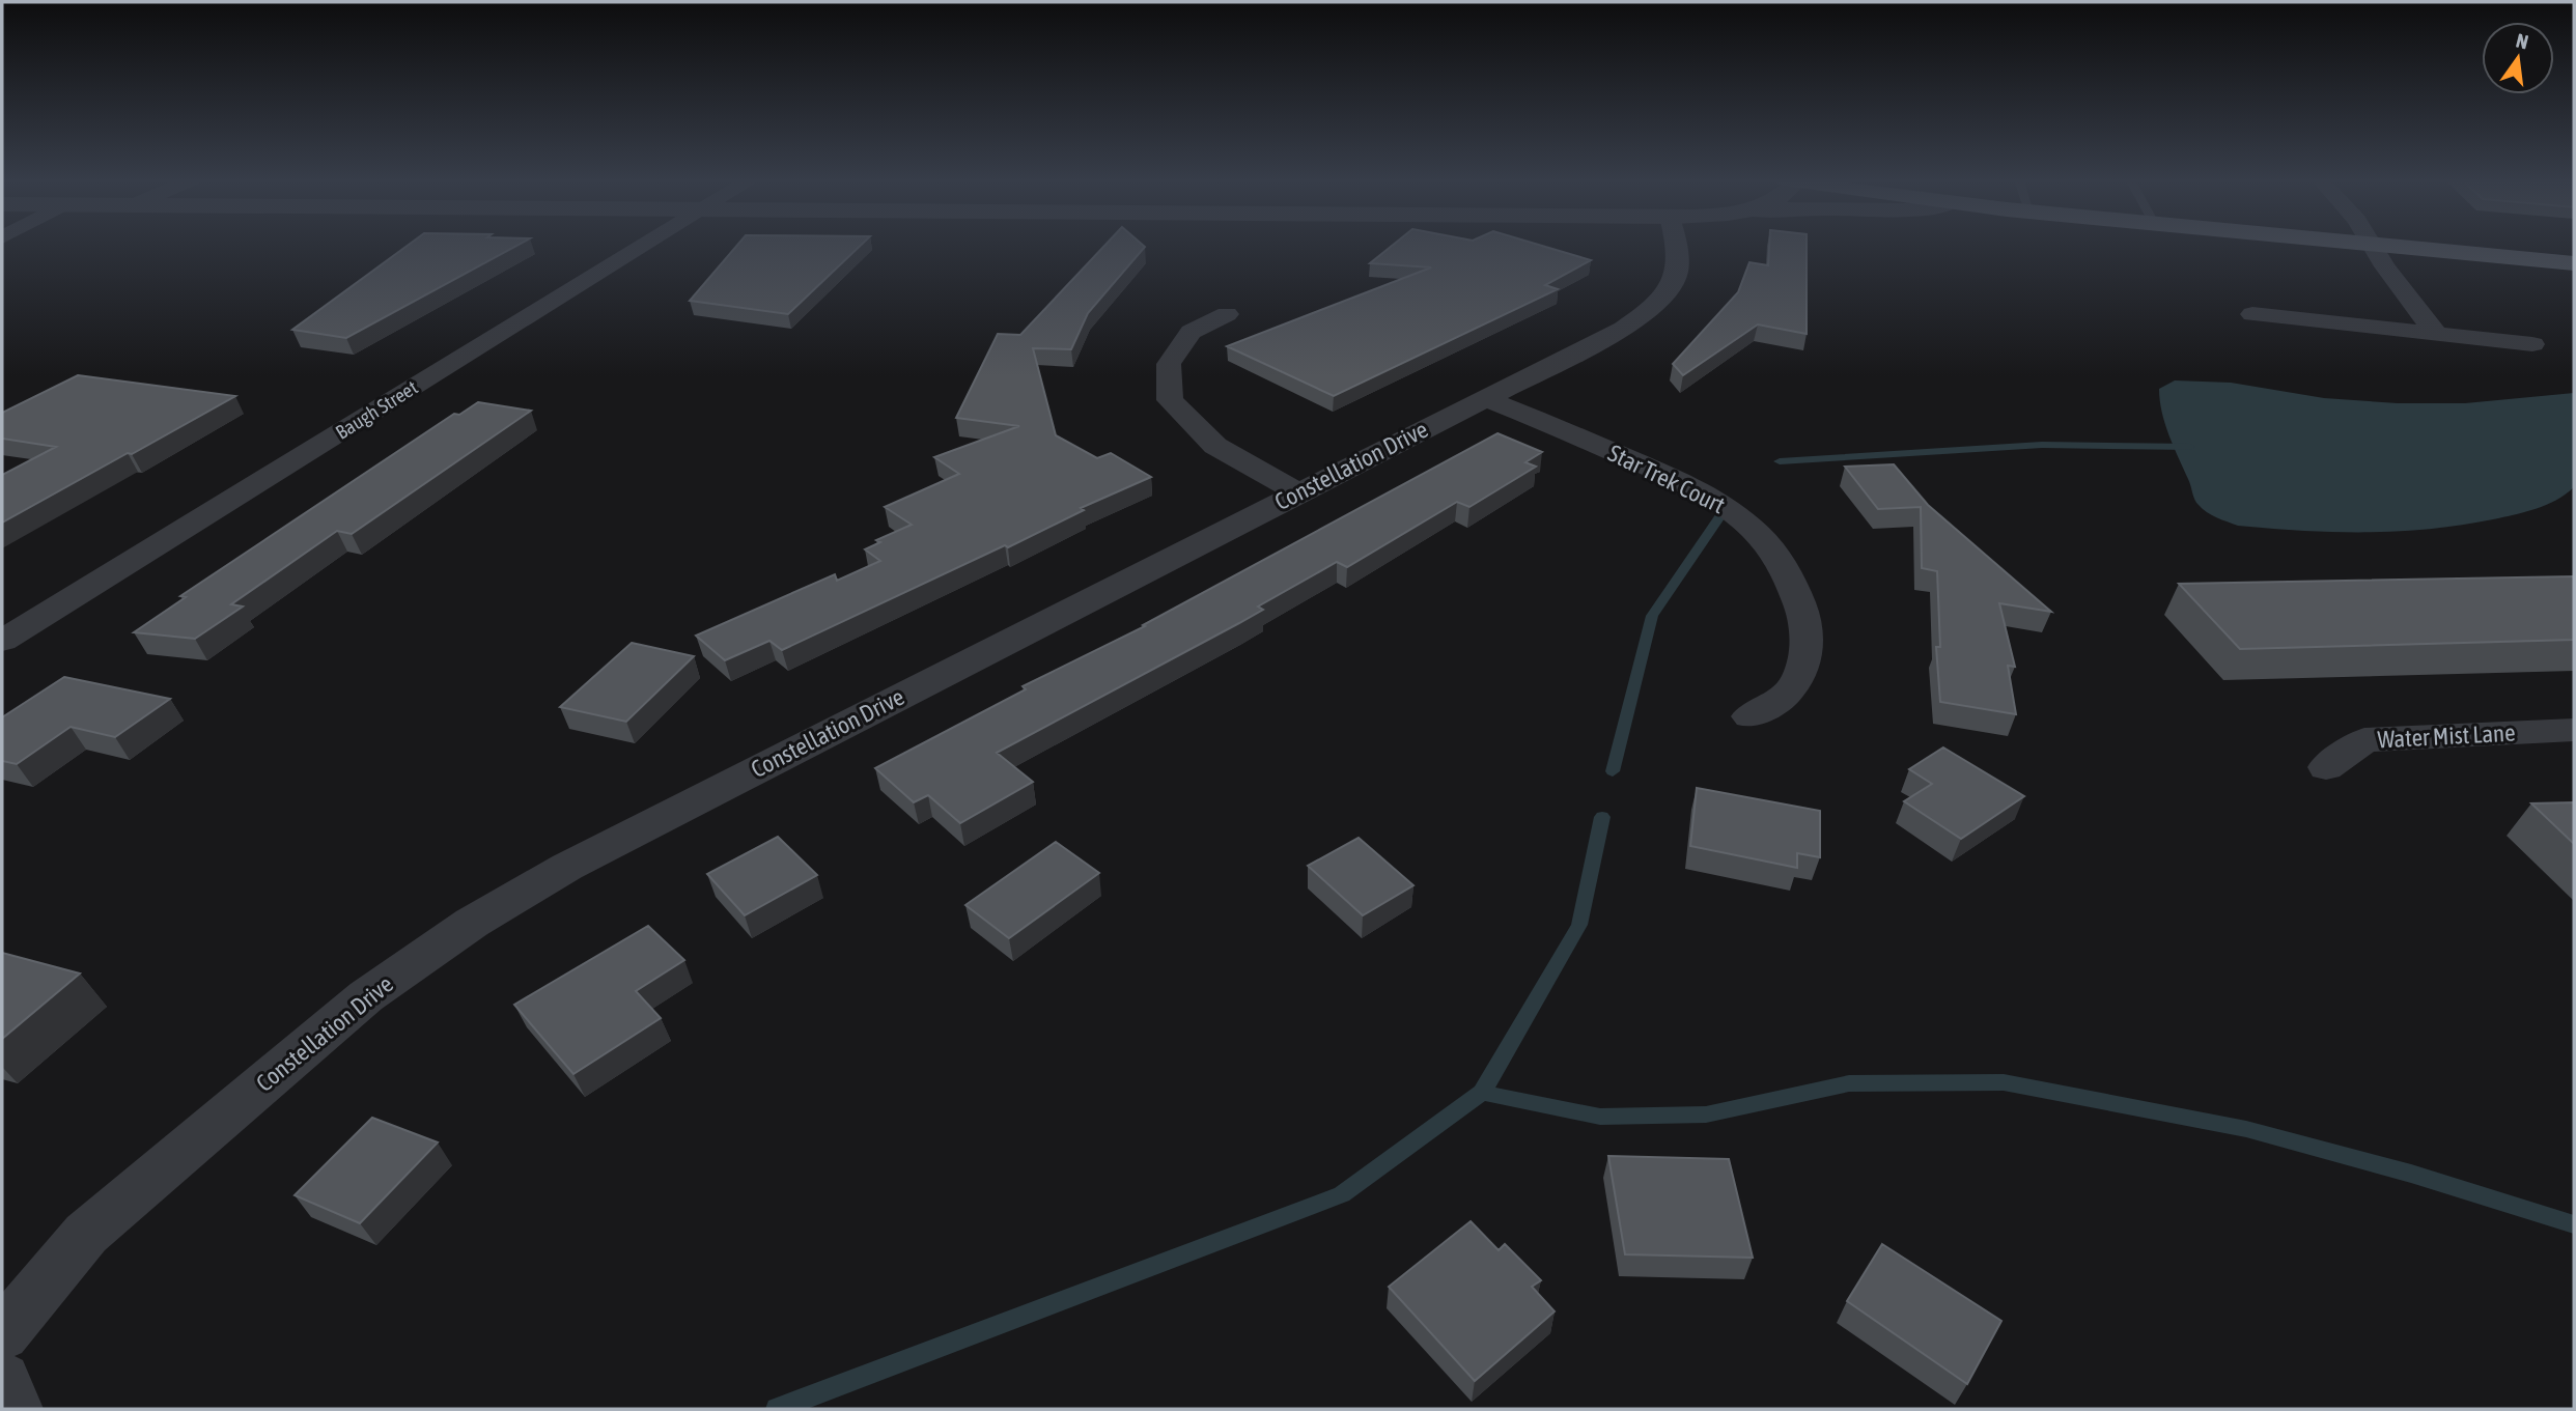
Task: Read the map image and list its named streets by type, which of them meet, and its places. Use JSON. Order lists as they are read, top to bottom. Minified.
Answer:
{"streets":{"street":["Baugh Street","Constellation Drive","Star Trek Court","Water Mist Lane"]},"crossings":[["Constellation Drive","Star Trek Court"]],"north":"top"}
